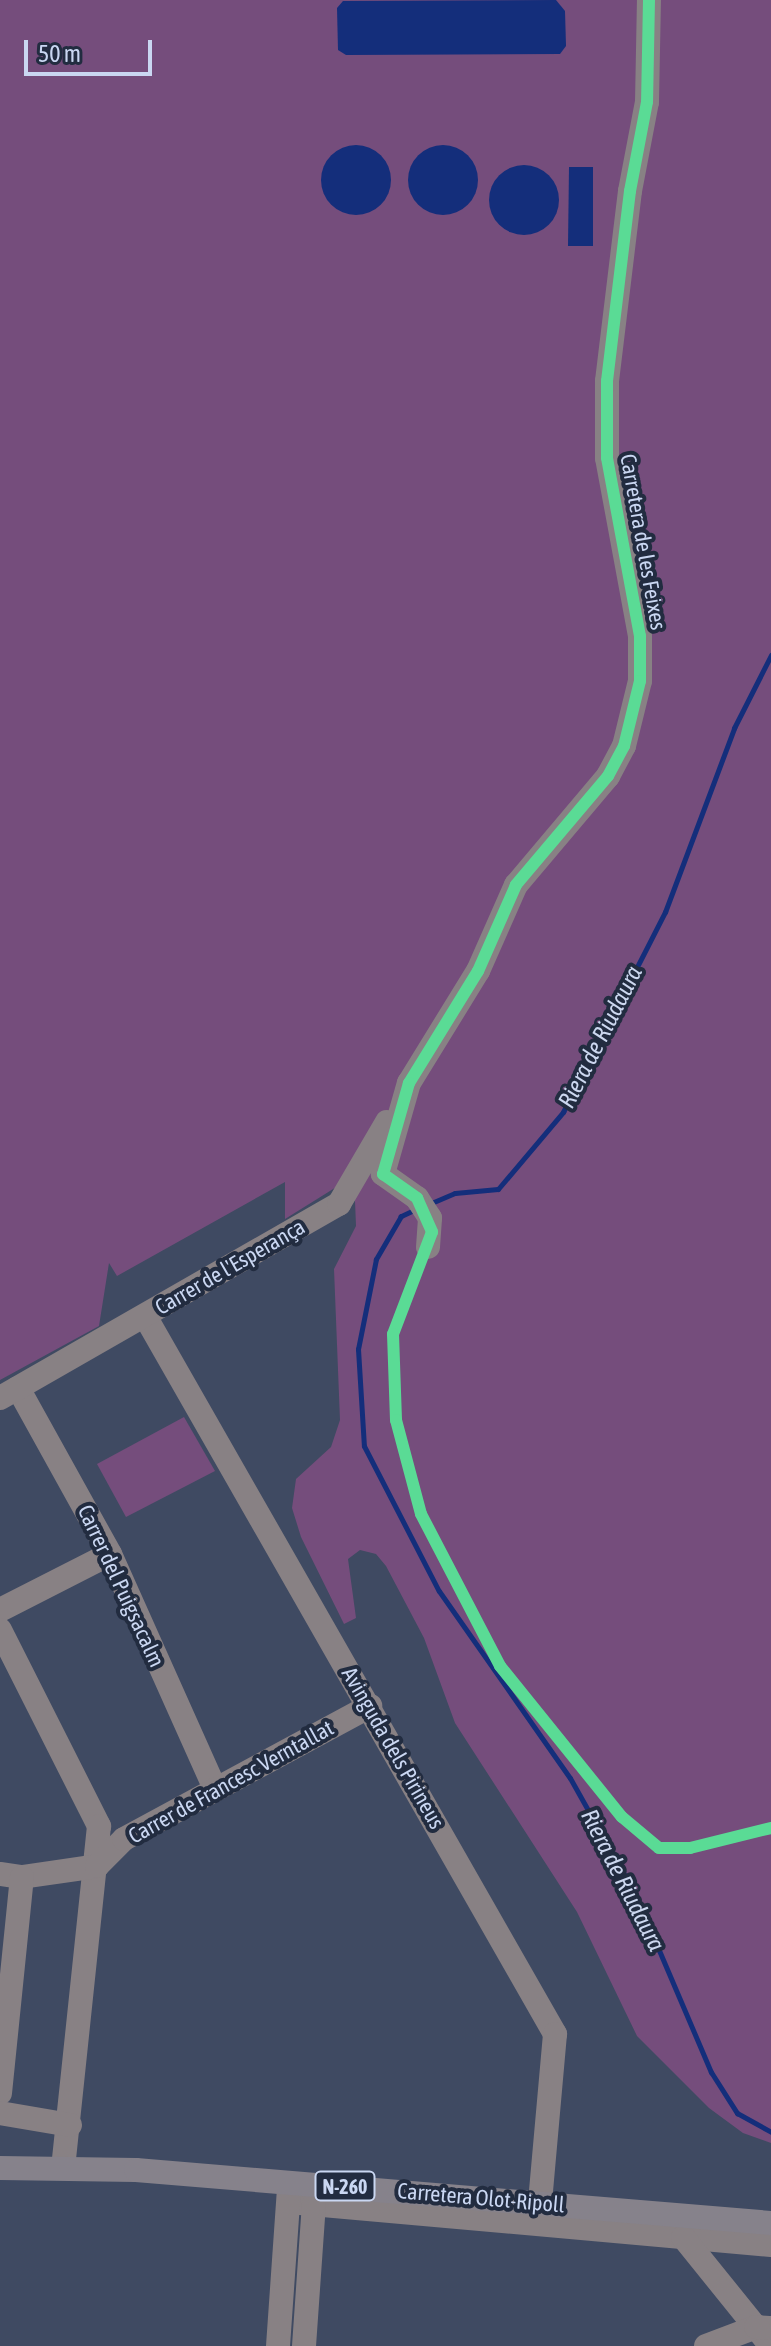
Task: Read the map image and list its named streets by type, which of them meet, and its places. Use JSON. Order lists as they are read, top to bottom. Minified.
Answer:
{"streets":{"main road":["N-260","Carretera Olot-Ripoll"],"street":["Carretera de les Feixes","Carrer de l'Esperança","Carrer del Puigsacalm","Avinguda dels Pirineus","Carrer de Francesc Verntallat"]},"crossings":[["Carretera de les Feixes","Carrer de l'Esperança"],["Carrer de l'Esperança","Carrer del Puigsacalm"],["Carrer de l'Esperança","Avinguda dels Pirineus"],["Carrer del Puigsacalm","Carrer de Francesc Verntallat"],["Avinguda dels Pirineus","Carrer de Francesc Verntallat"],["Avinguda dels Pirineus","Carretera Olot-Ripoll"],["Carrer de Francesc Verntallat","Carretera Olot-Ripoll"]],"water":["Riera de Riudaura"],"scale_bar":"50 m"}
